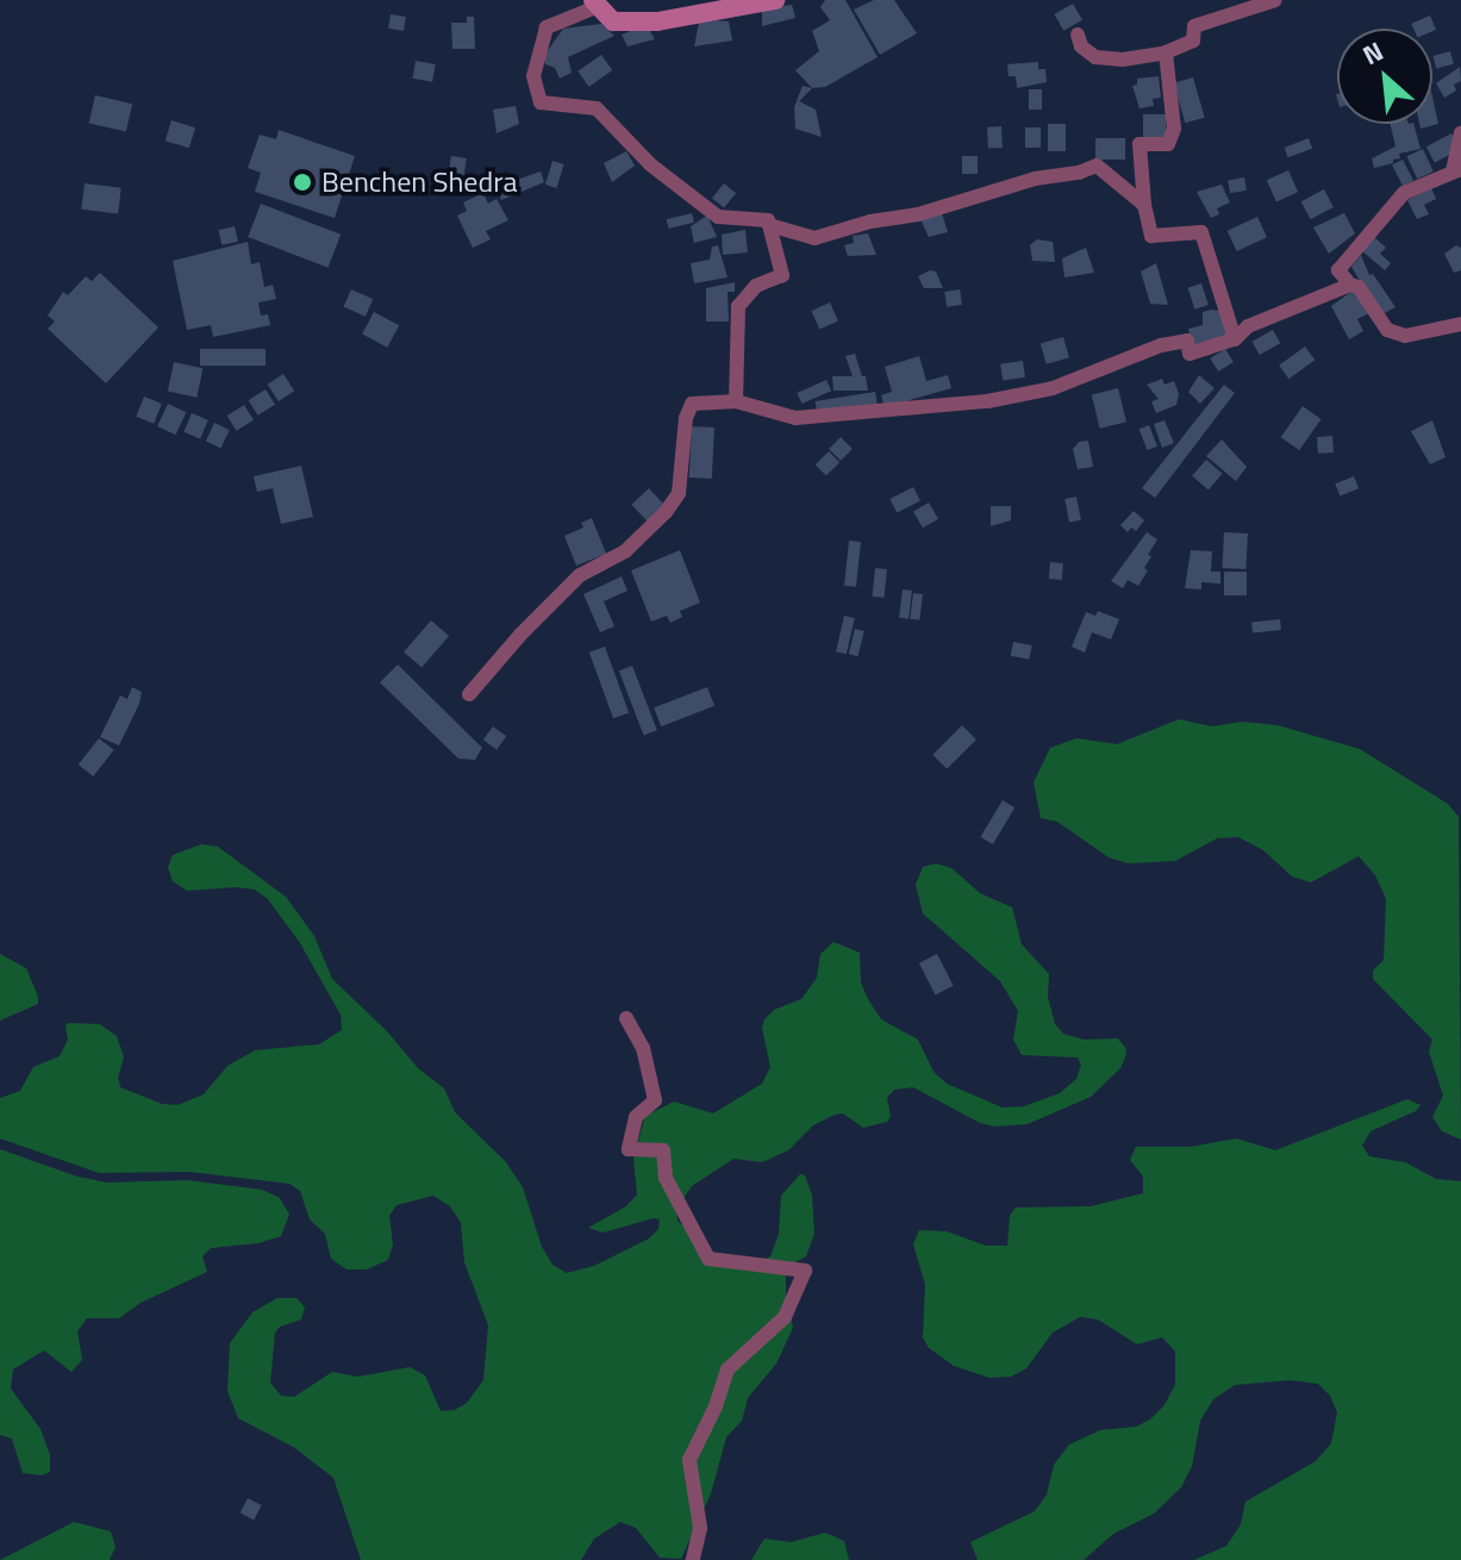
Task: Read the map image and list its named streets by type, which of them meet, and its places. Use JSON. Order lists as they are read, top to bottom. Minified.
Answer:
{"places":["Benchen Shedra"],"north":"top left"}
